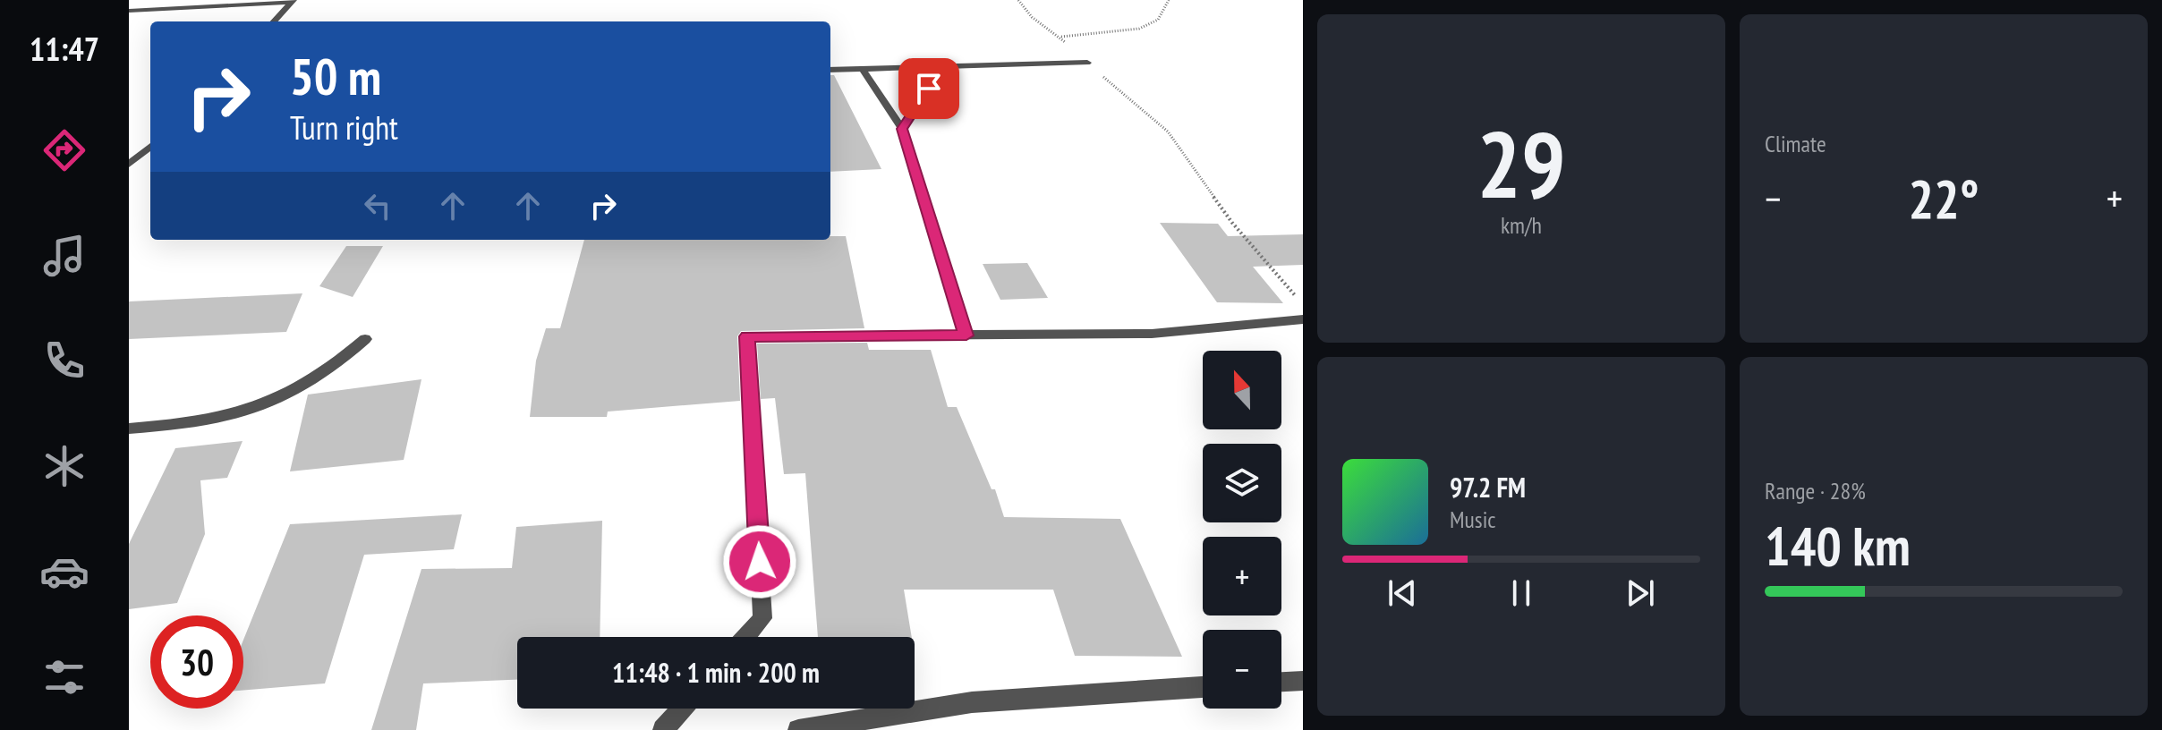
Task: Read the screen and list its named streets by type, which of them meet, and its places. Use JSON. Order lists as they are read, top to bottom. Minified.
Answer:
{"north":"top","page":{"tabs":"11:47","tile":[["29","km/h"],"Climate",["Range · 28%","140 km"]],"turn":["50 m","Turn right"],"heat":["−","22°","+"],"map_buttons":["+","−"],"song":["97.2 FM","Music"],"limit":"30","trip":"11:48 · 1 min · 200 m"}}
